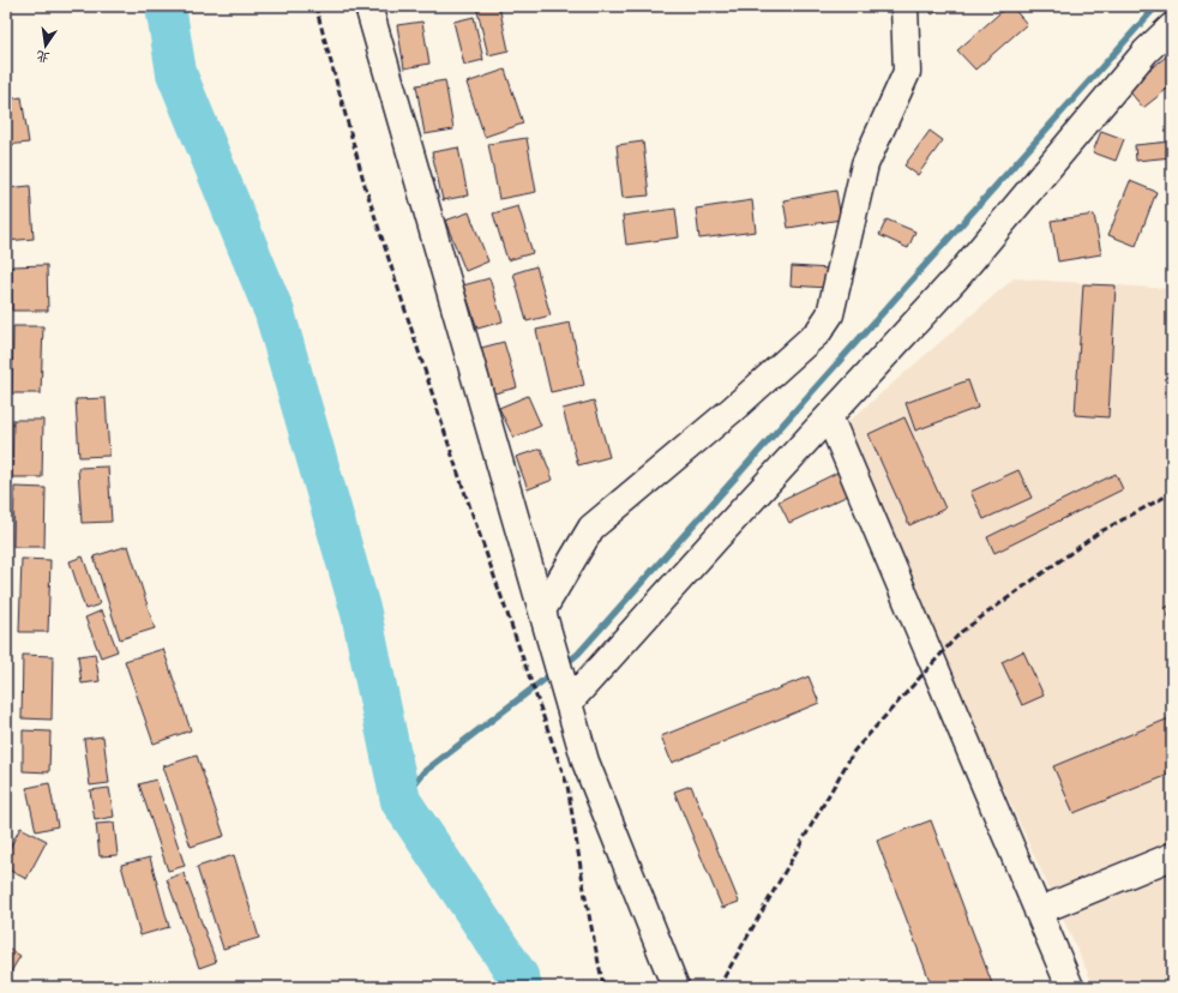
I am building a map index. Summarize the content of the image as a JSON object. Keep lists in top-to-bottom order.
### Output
{
  "north": "bottom"
}
